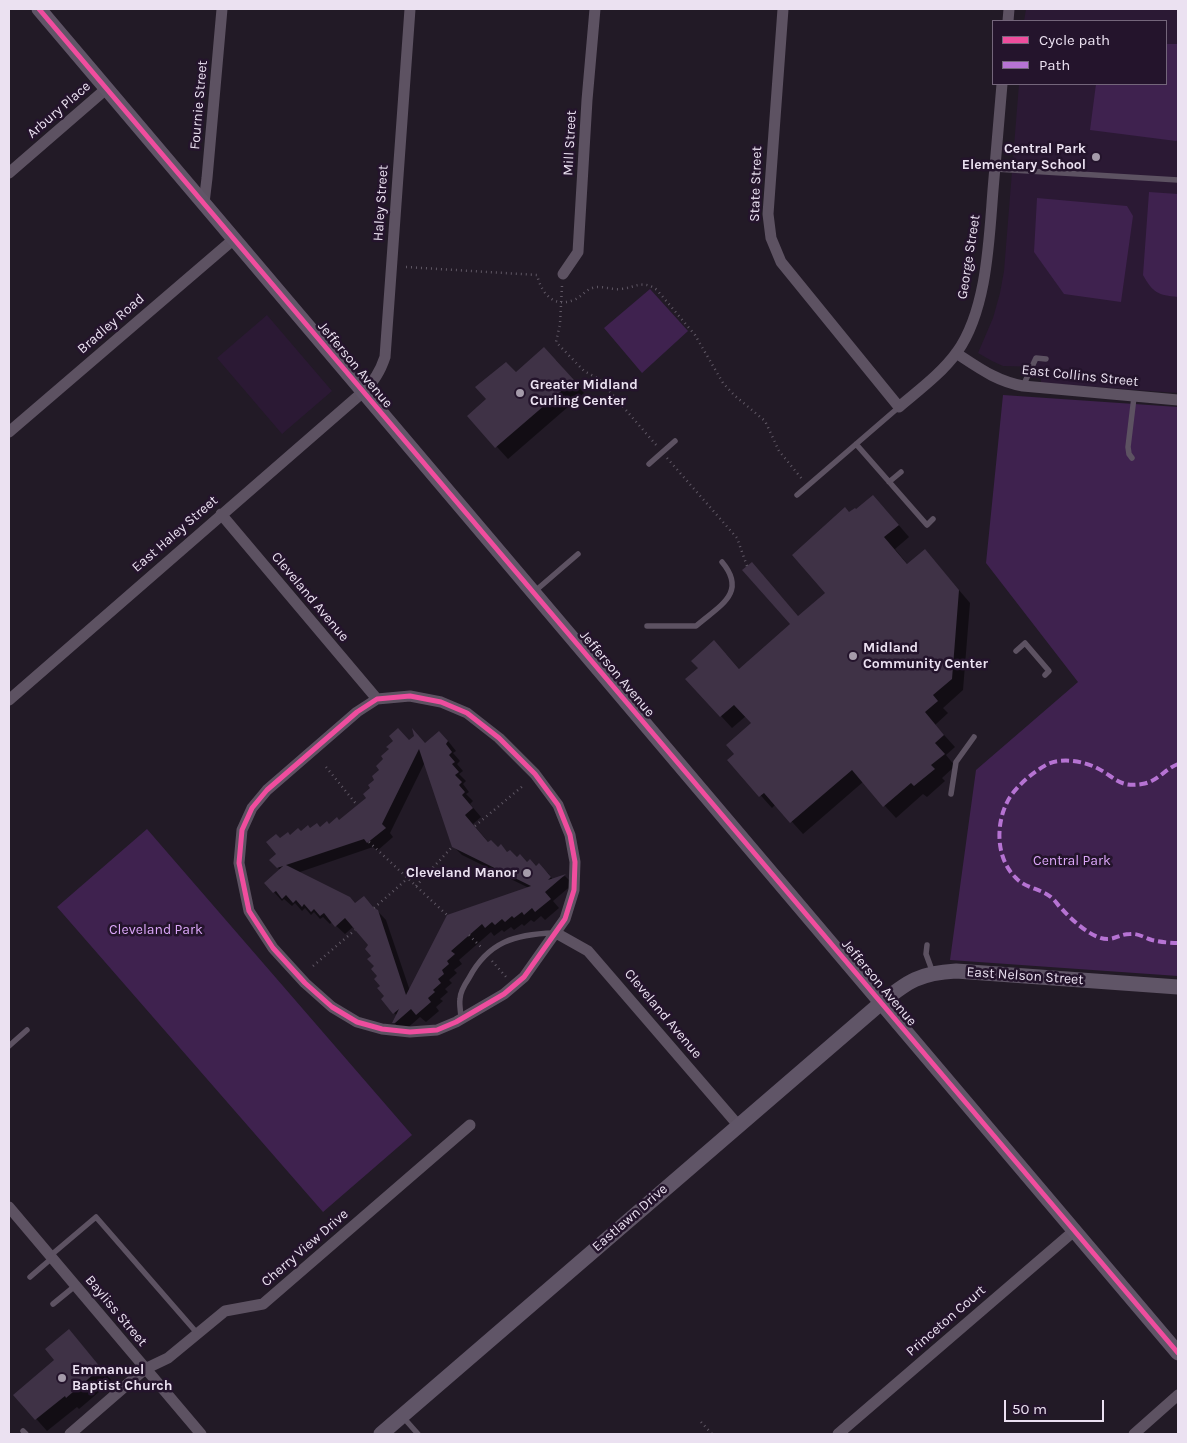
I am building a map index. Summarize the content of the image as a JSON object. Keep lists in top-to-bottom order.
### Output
{
  "streets": {
    "street": [
      "Fournie Street",
      "Arbury Place",
      "Mill Street",
      "State Street",
      "Haley Street",
      "George Street",
      "Bradley Road",
      "Jefferson Avenue",
      "East Collins Street",
      "East Haley Street",
      "Cleveland Avenue",
      "East Nelson Street",
      "Eastlawn Drive",
      "Cherry View Drive",
      "Bayliss Street",
      "Princeton Court"
    ]
  },
  "crossings": [
    ["Fournie Street", "Jefferson Avenue"],
    ["Arbury Place", "Jefferson Avenue"],
    ["State Street", "George Street"],
    ["Haley Street", "Jefferson Avenue"],
    ["Haley Street", "East Haley Street"],
    ["George Street", "East Collins Street"],
    ["Bradley Road", "Jefferson Avenue"],
    ["Jefferson Avenue", "East Haley Street"],
    ["Jefferson Avenue", "East Nelson Street"],
    ["Jefferson Avenue", "Eastlawn Drive"],
    ["Jefferson Avenue", "Princeton Court"],
    ["East Haley Street", "Cleveland Avenue"],
    ["Cleveland Avenue", "Eastlawn Drive"],
    ["East Nelson Street", "Eastlawn Drive"],
    ["Cherry View Drive", "Bayliss Street"]
  ],
  "parks": ["Central Park", "Cleveland Park"],
  "places": [
    "Central Park Elementary School",
    "Greater Midland Curling Center",
    "Midland Community Center",
    "Cleveland Manor",
    "Emmanuel Baptist Church"
  ],
  "legend": ["Cycle path", "Path"],
  "scale_bar": "50 m"
}
